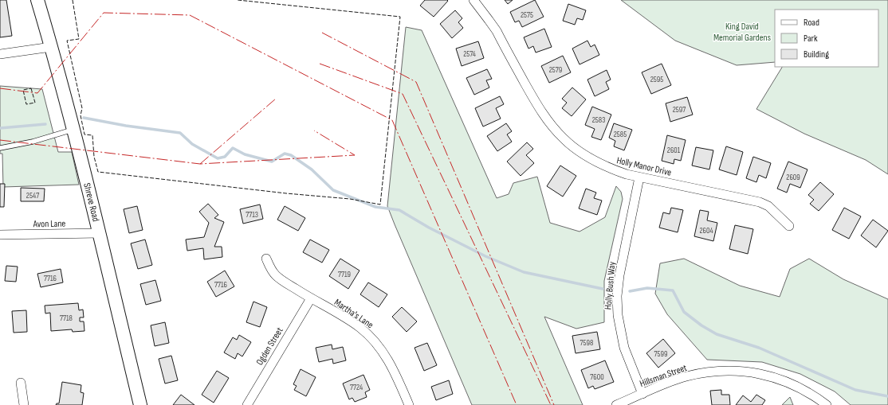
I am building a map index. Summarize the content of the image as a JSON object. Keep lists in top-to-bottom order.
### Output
{
  "streets": {
    "main road": ["Shreve Road"],
    "street": [
      "Holly Manor Drive",
      "Avon Lane",
      "Holly Bush Way",
      "Martha's Lane",
      "Ogden Street",
      "Hillsman Street"
    ]
  },
  "crossings": [
    ["Holly Manor Drive", "Holly Bush Way"],
    ["Shreve Road", "Avon Lane"],
    ["Holly Bush Way", "Hillsman Street"],
    ["Martha's Lane", "Ogden Street"]
  ],
  "parks": ["King David Memorial Gardens"],
  "house_numbers": [
    "2575",
    "2574",
    "2579",
    "2595",
    "2597",
    "2583",
    "2585",
    "2601",
    "2609",
    "2547",
    "7713",
    "2604",
    "7719",
    "7716",
    "7716",
    "7718",
    "7598",
    "7599",
    "7600",
    "7724"
  ],
  "legend": ["Road", "Park", "Building"]
}
